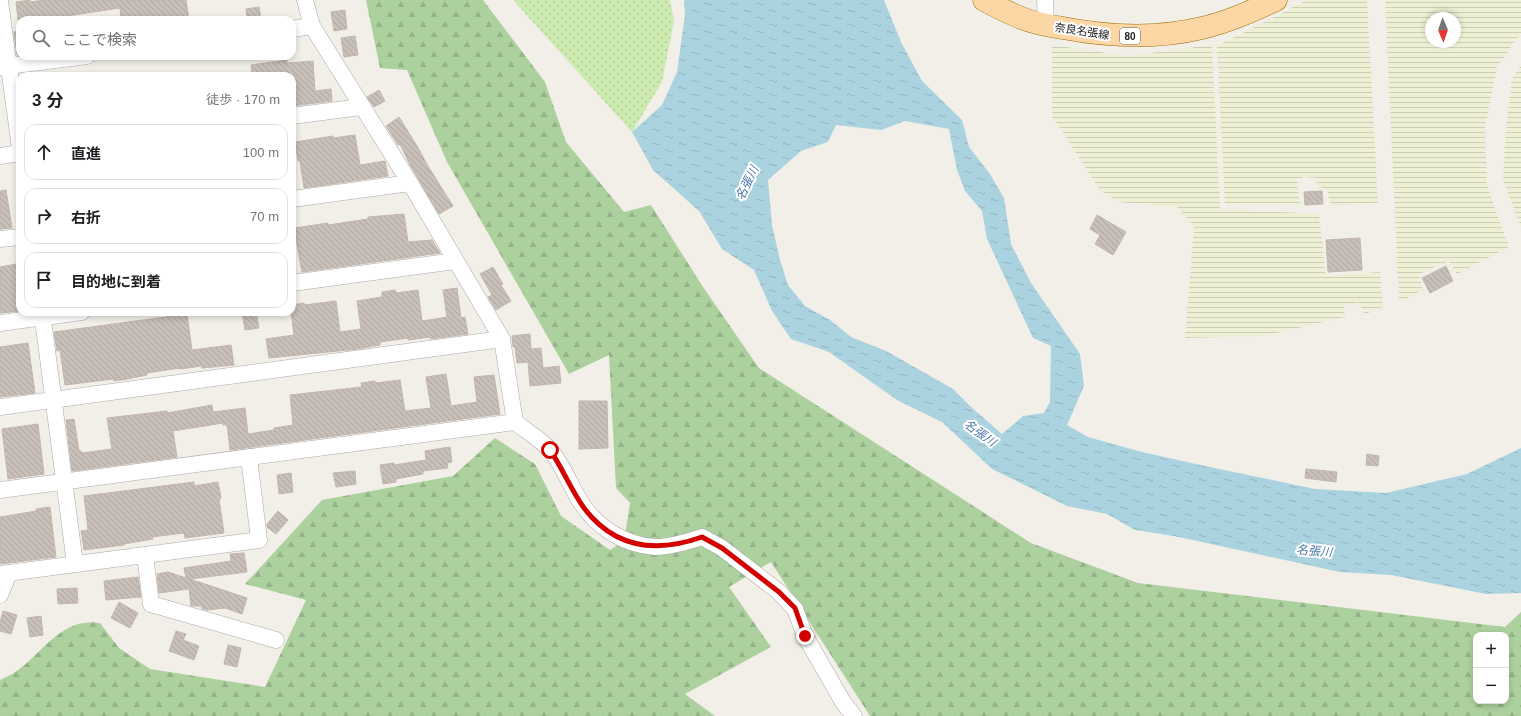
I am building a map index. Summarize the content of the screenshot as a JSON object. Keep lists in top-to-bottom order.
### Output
{
  "streets": {
    "main road": ["奈良名張線", "80"]
  },
  "water": ["名張川"],
  "north": "bottom",
  "page": {
    "search": "ここで検索",
    "heading": ["3 分", "徒歩 · 170 m"],
    "list": [
      ["直進", "100 m"],
      ["右折", "70 m"],
      "目的地に到着"
    ],
    "map_buttons": ["+", "−"]
  }
}
